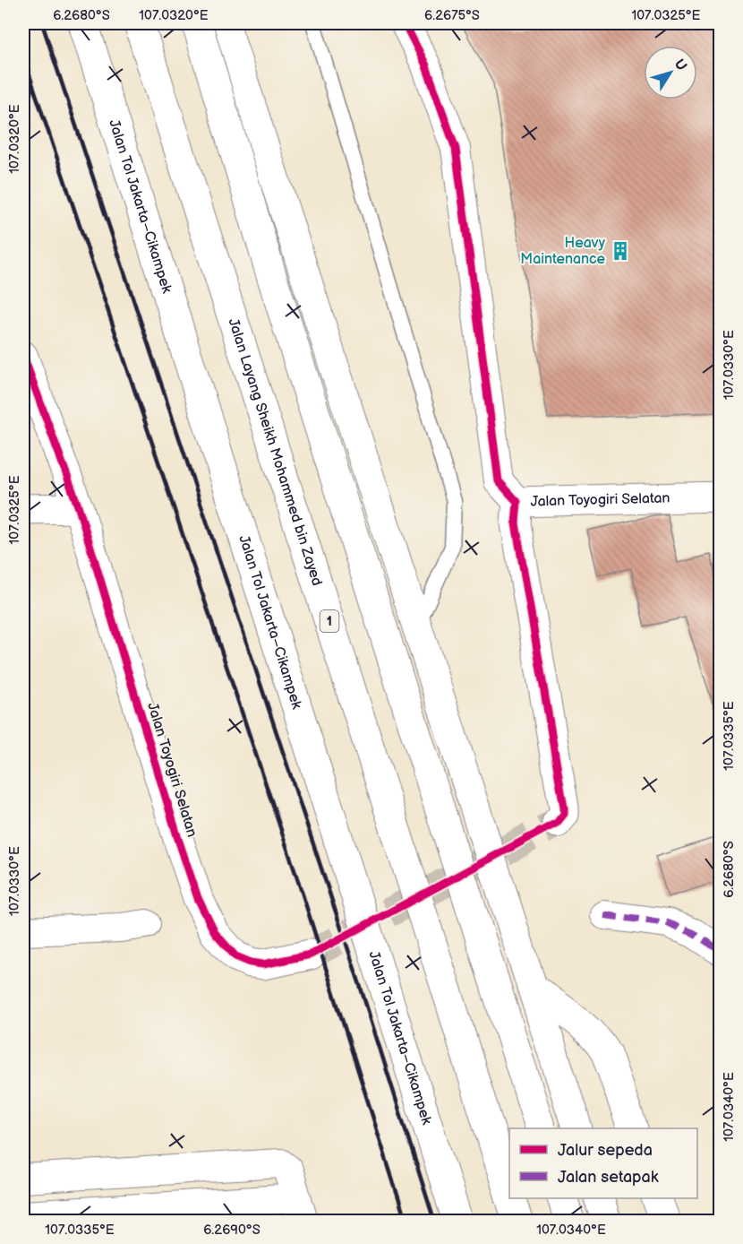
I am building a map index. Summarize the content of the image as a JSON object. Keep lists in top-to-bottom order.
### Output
{
  "streets": {
    "main road": [
      "Jalan Tol Jakarta–Cikampek",
      "Jalan Layang Sheikh Mohammed bin Zayed",
      "Jalan Toyogiri Selatan",
      "1"
    ]
  },
  "places": {
    "building": ["Heavy Maintenance"]
  },
  "legend": ["Jalur sepeda", "Jalan setapak"],
  "north": "top right",
  "coordinates": [
    "6.2680°S",
    "107.0320°E",
    "6.2675°S",
    "107.0325°E",
    "107.0330°E",
    "107.0335°E",
    "107.0340°E",
    "6.2690°S"
  ]
}
